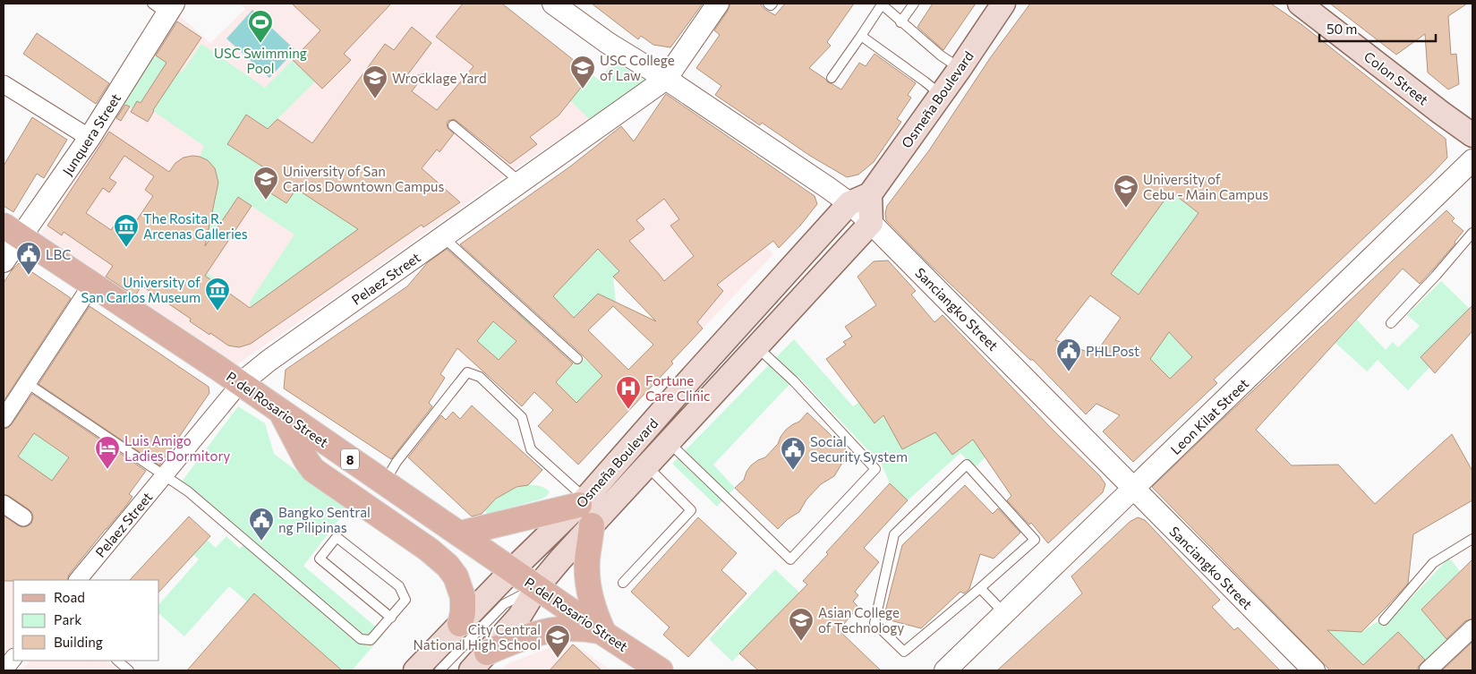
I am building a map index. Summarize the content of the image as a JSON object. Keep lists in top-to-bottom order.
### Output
{
  "streets": {
    "main road": [
      "Colon Street",
      "Osmeña Boulevard",
      "P. del Rosario Street",
      "8"
    ],
    "street": [
      "Junquera Street",
      "Pelaez Street",
      "Sanciangko Street",
      "Leon Kilat Street"
    ]
  },
  "crossings": [
    ["Osmeña Boulevard", "Sanciangko Street"],
    ["Osmeña Boulevard", "P. del Rosario Street"],
    ["Junquera Street", "P. del Rosario Street"],
    ["Pelaez Street", "P. del Rosario Street"],
    ["Sanciangko Street", "Leon Kilat Street"]
  ],
  "places": {
    "sports": ["USC Swimming Pool"],
    "school or university": [
      "USC College of Law",
      "Wrocklage Yard",
      "University of San Carlos Downtown Campus",
      "University of Cebu - Main Campus",
      "Asian College of Technology",
      "City Central National High School"
    ],
    "museum": ["The Rosita R. Arcenas Galleries", "University of San Carlos Museum"],
    "public building": [
      "LBC",
      "PHLPost",
      "Social Security System",
      "Bangko Sentral ng Pilipinas"
    ],
    "hospital": ["Fortune Care Clinic"],
    "hotel": ["Luis Amigo Ladies Dormitory"]
  },
  "legend": ["Road", "Park", "Building"],
  "scale_bar": "50 m"
}
